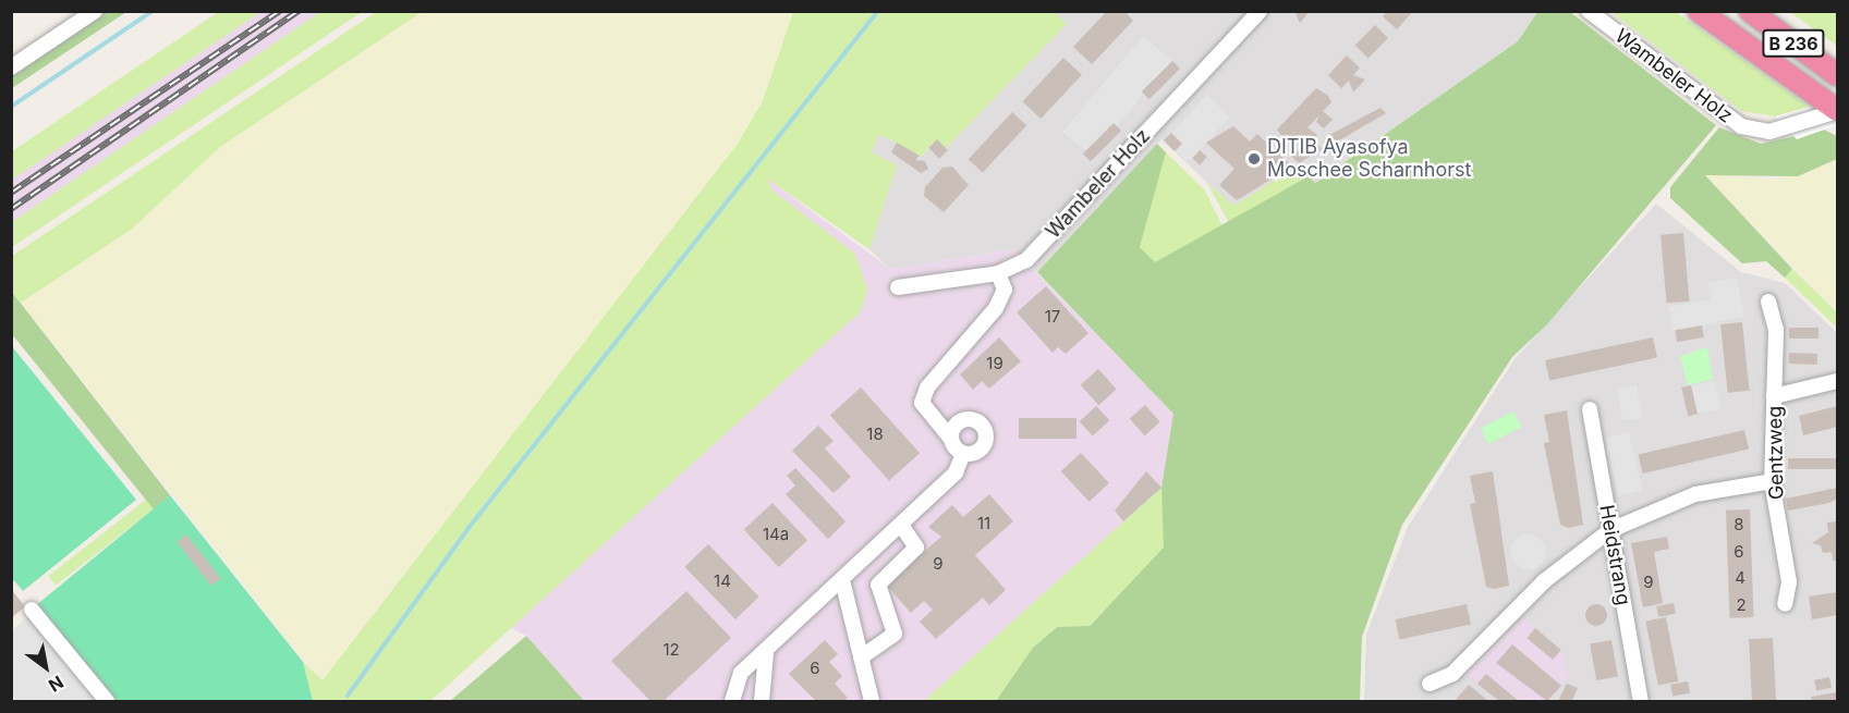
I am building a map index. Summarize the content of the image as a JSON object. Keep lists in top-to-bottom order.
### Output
{
  "streets": {
    "highway": ["B 236"],
    "street": ["Wambeler Holz", "Gentzweg", "Heidstrang"]
  },
  "crossings": [
    ["B 236", "Wambeler Holz"]
  ],
  "places": ["DITIB Ayasofya Moschee Scharnhorst"],
  "house_numbers": [
    "17",
    "19",
    "18",
    "11",
    "8",
    "14a",
    "6",
    "9",
    "4",
    "14",
    "9",
    "2",
    "12",
    "6"
  ],
  "north": "bottom right"
}
